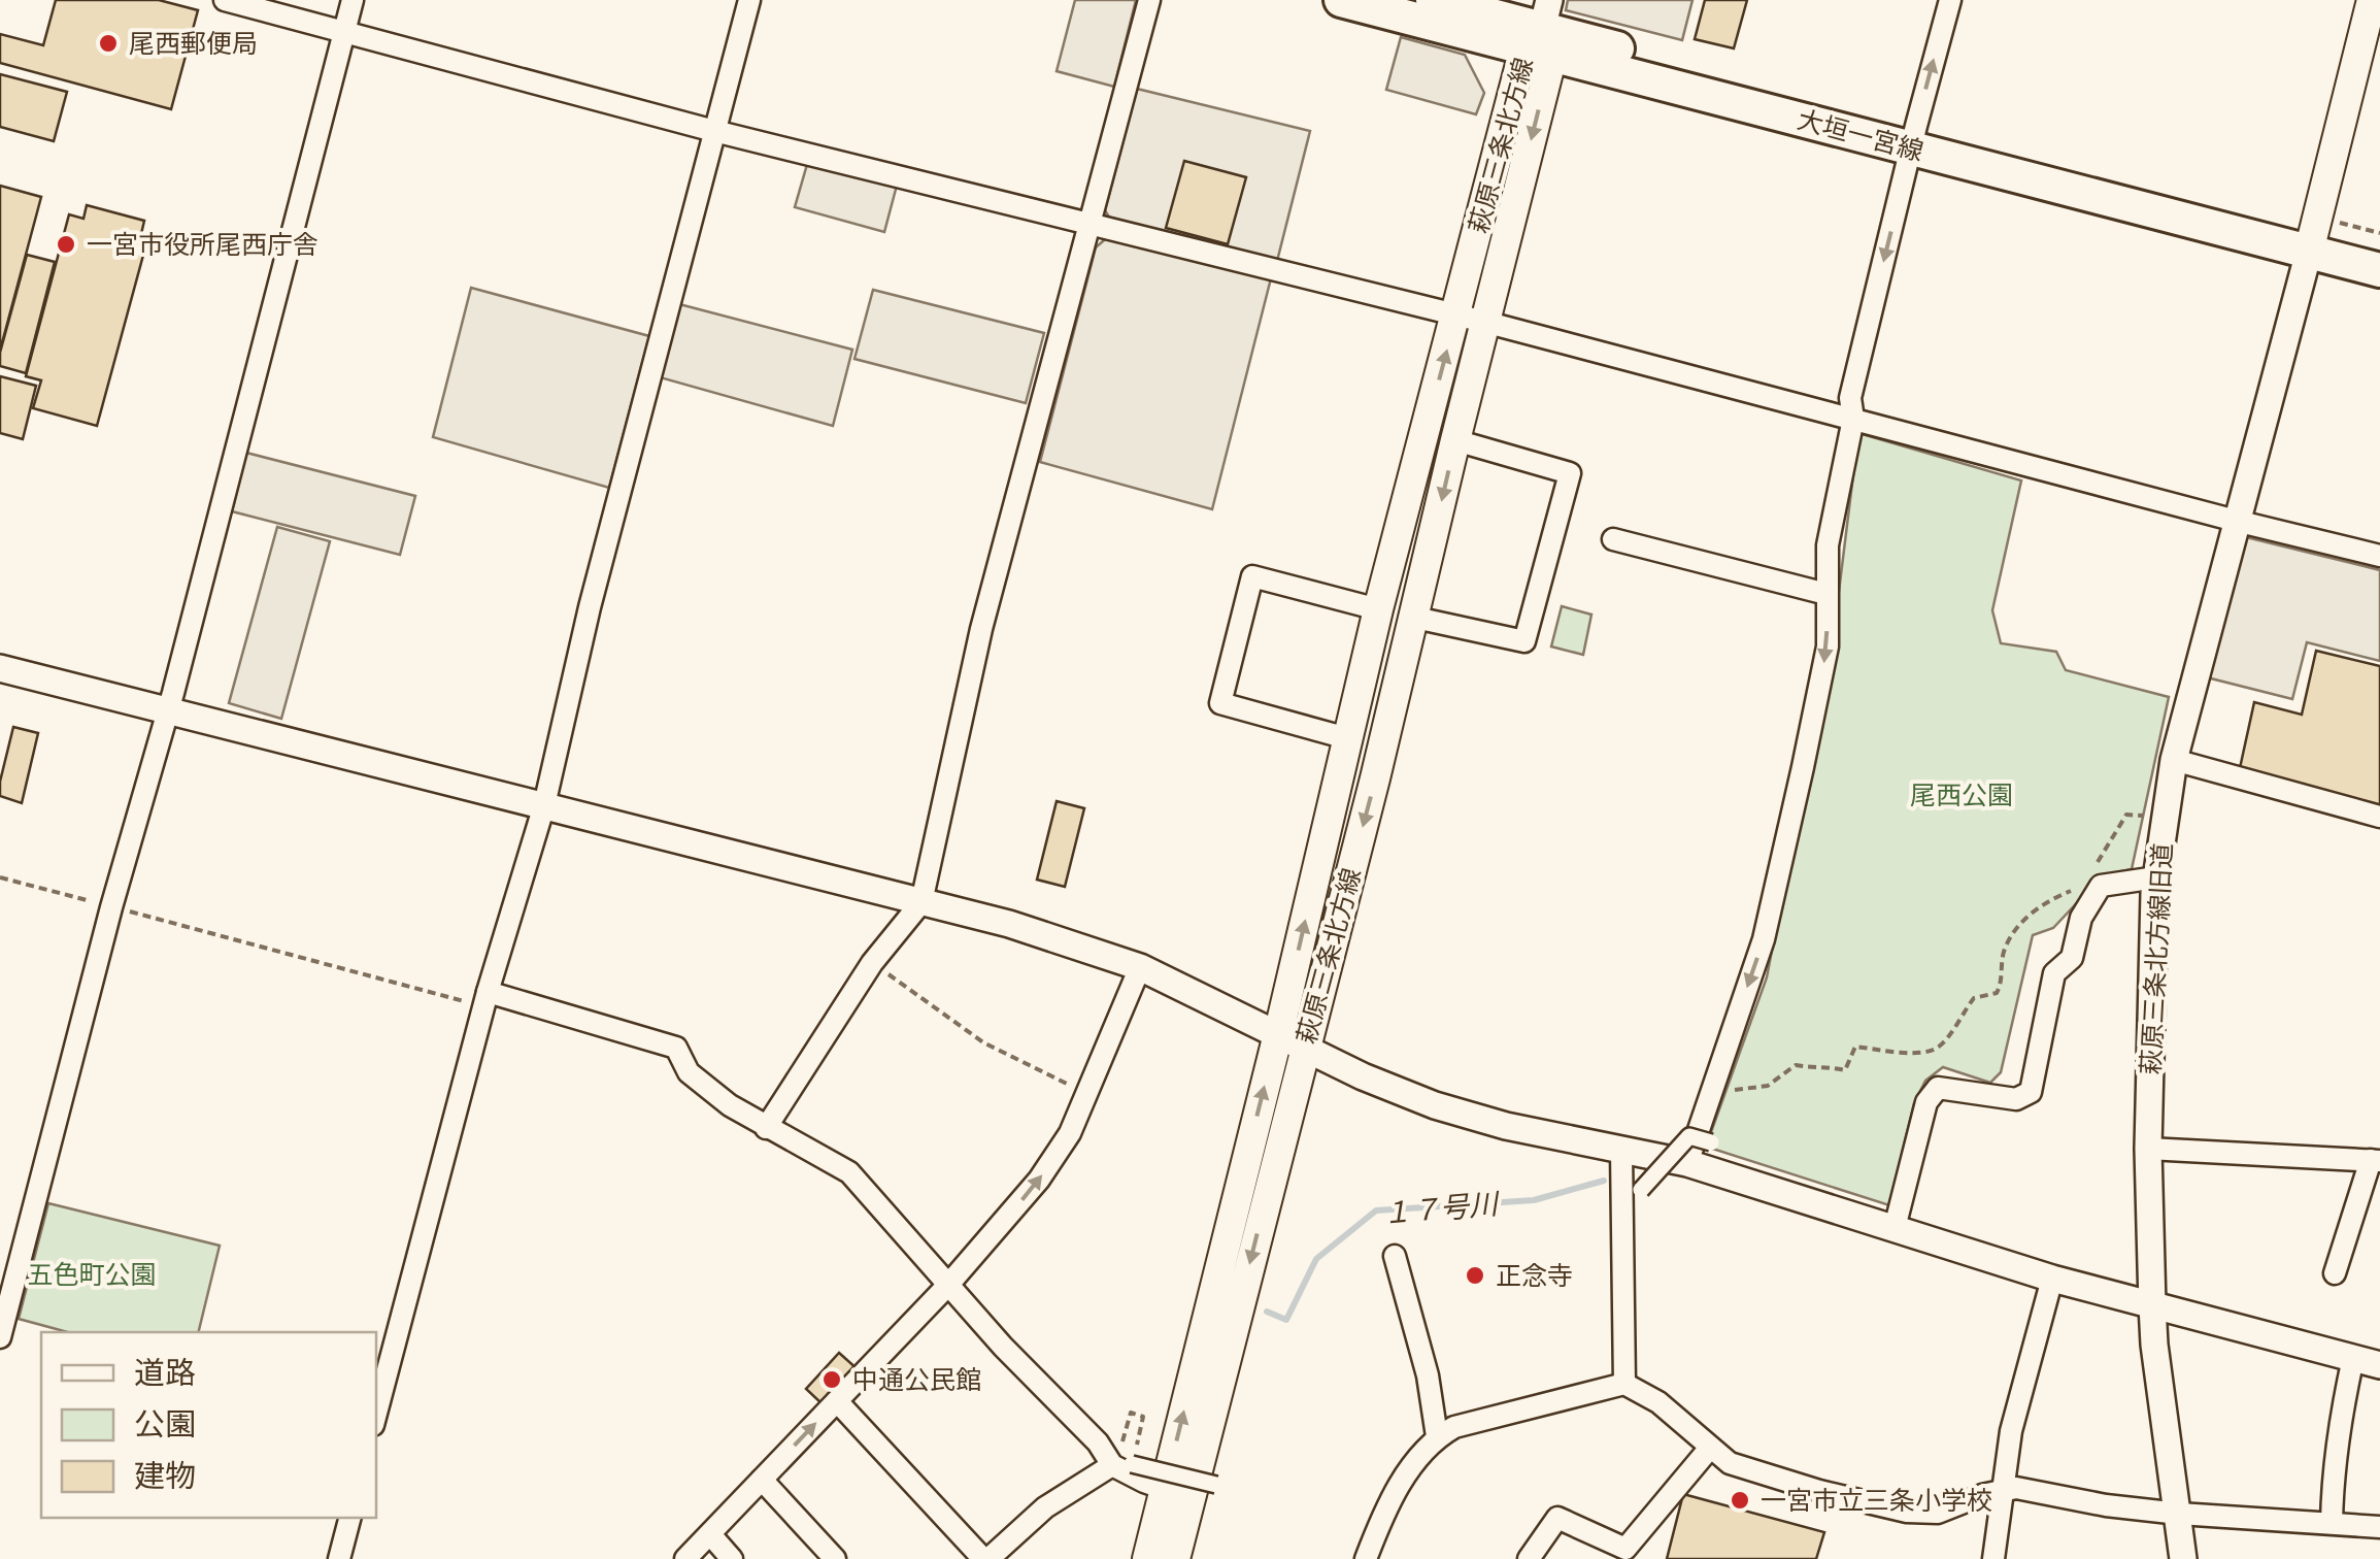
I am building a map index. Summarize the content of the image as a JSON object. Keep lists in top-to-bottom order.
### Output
{
  "streets": {
    "main road": ["大垣一宮線", "萩原三条北方線"],
    "street": ["萩原三条北方線旧道"]
  },
  "crossings": [
    ["大垣一宮線", "萩原三条北方線"],
    ["大垣一宮線", "萩原三条北方線旧道"]
  ],
  "water": ["１７号川"],
  "parks": ["尾西公園", "五色町公園"],
  "places": [
    "尾西郵便局",
    "一宮市役所尾西庁舎",
    "正念寺",
    "中通公民館",
    "一宮市立三条小学校"
  ],
  "legend": ["道路", "公園", "建物"]
}
